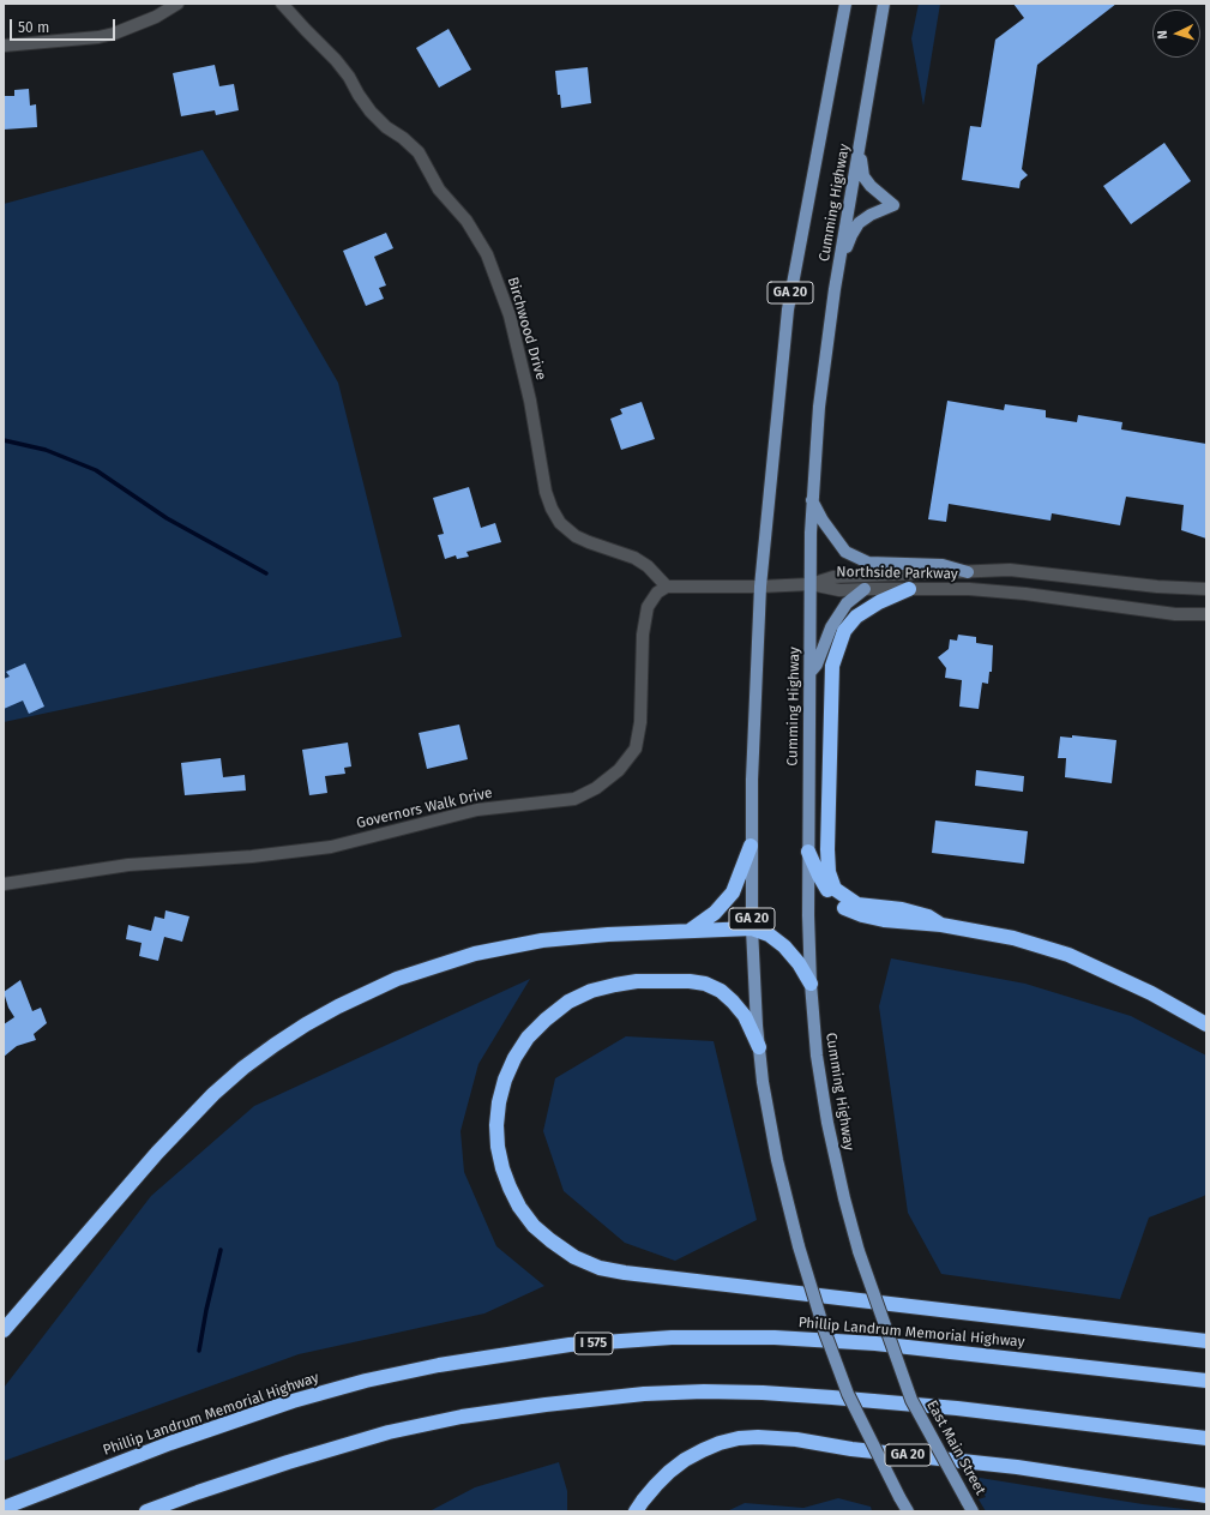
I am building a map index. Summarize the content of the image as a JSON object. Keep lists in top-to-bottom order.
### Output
{
  "streets": {
    "highway": ["GA 20", "Phillip Landrum Memorial Highway", "I 575"],
    "main road": ["Cumming Highway", "East Main Street"],
    "street": ["Birchwood Drive", "Northside Parkway", "Governors Walk Drive"]
  },
  "crossings": [
    ["Cumming Highway", "GA 20"],
    ["Cumming Highway", "Northside Parkway"],
    ["Cumming Highway", "East Main Street"],
    ["Birchwood Drive", "Governors Walk Drive"]
  ],
  "scale_bar": "50 m",
  "north": "left"
}
